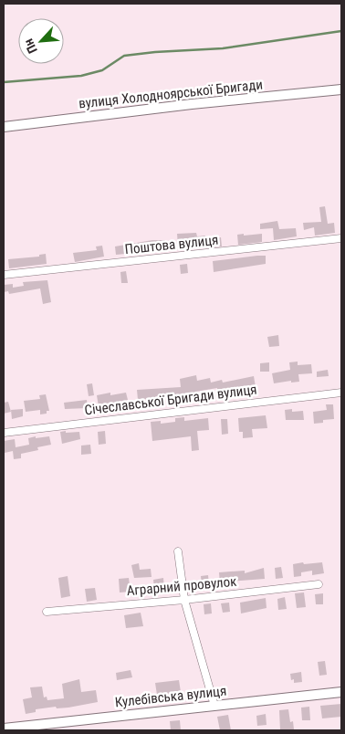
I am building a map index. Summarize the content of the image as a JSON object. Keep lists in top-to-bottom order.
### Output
{
  "streets": {
    "street": [
      "вулиця Холодноярської Бригади",
      "Поштова вулиця",
      "Січеславської Бригади вулиця",
      "Аграрний провулок",
      "Кулебівська вулиця"
    ]
  },
  "north": "bottom left"
}
